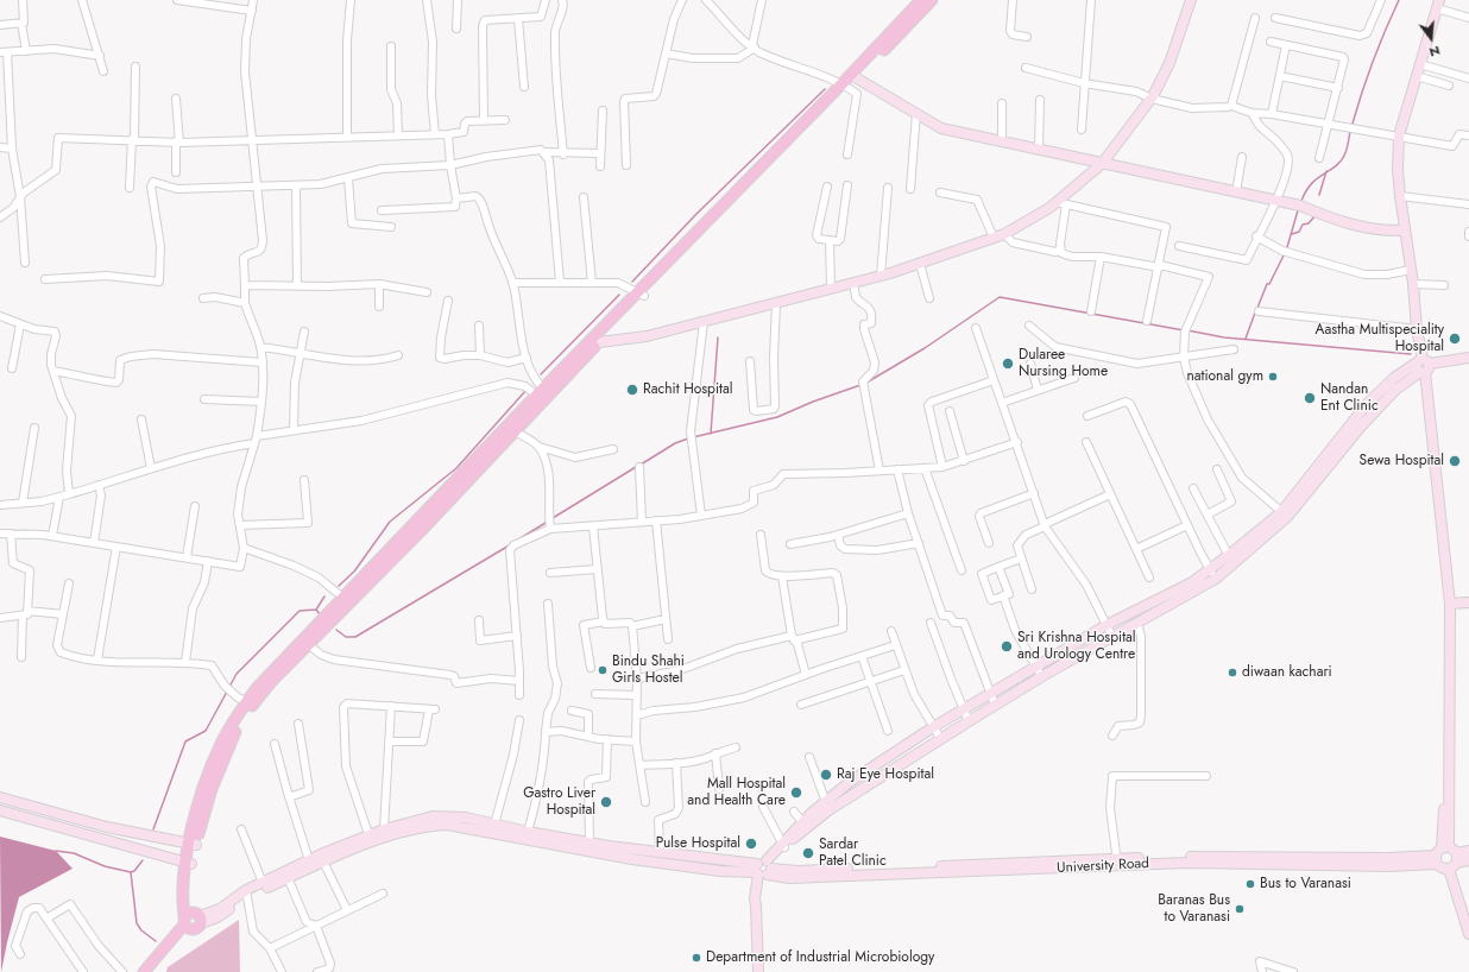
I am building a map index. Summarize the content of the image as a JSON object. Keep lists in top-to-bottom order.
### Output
{
  "streets": {
    "main road": ["University Road"]
  },
  "places": [
    "Aastha Multispeciality Hospital",
    "Dularee Nursing Home",
    "national gym",
    "Rachit Hospital",
    "Nandan Ent Clinic",
    "Sewa Hospital",
    "Sri Krishna Hospital and Urology Centre",
    "Bindu Shahi Girls Hostel",
    "diwaan kachari",
    "Raj Eye Hospital",
    "Mall Hospital and Health Care",
    "Gastro Liver Hospital",
    "Pulse Hospital",
    "Sardar Patel Clinic",
    "Bus to Varanasi",
    "Baranas Bus to Varanasi",
    "Department of Industrial Microbiology"
  ],
  "north": "bottom"
}
